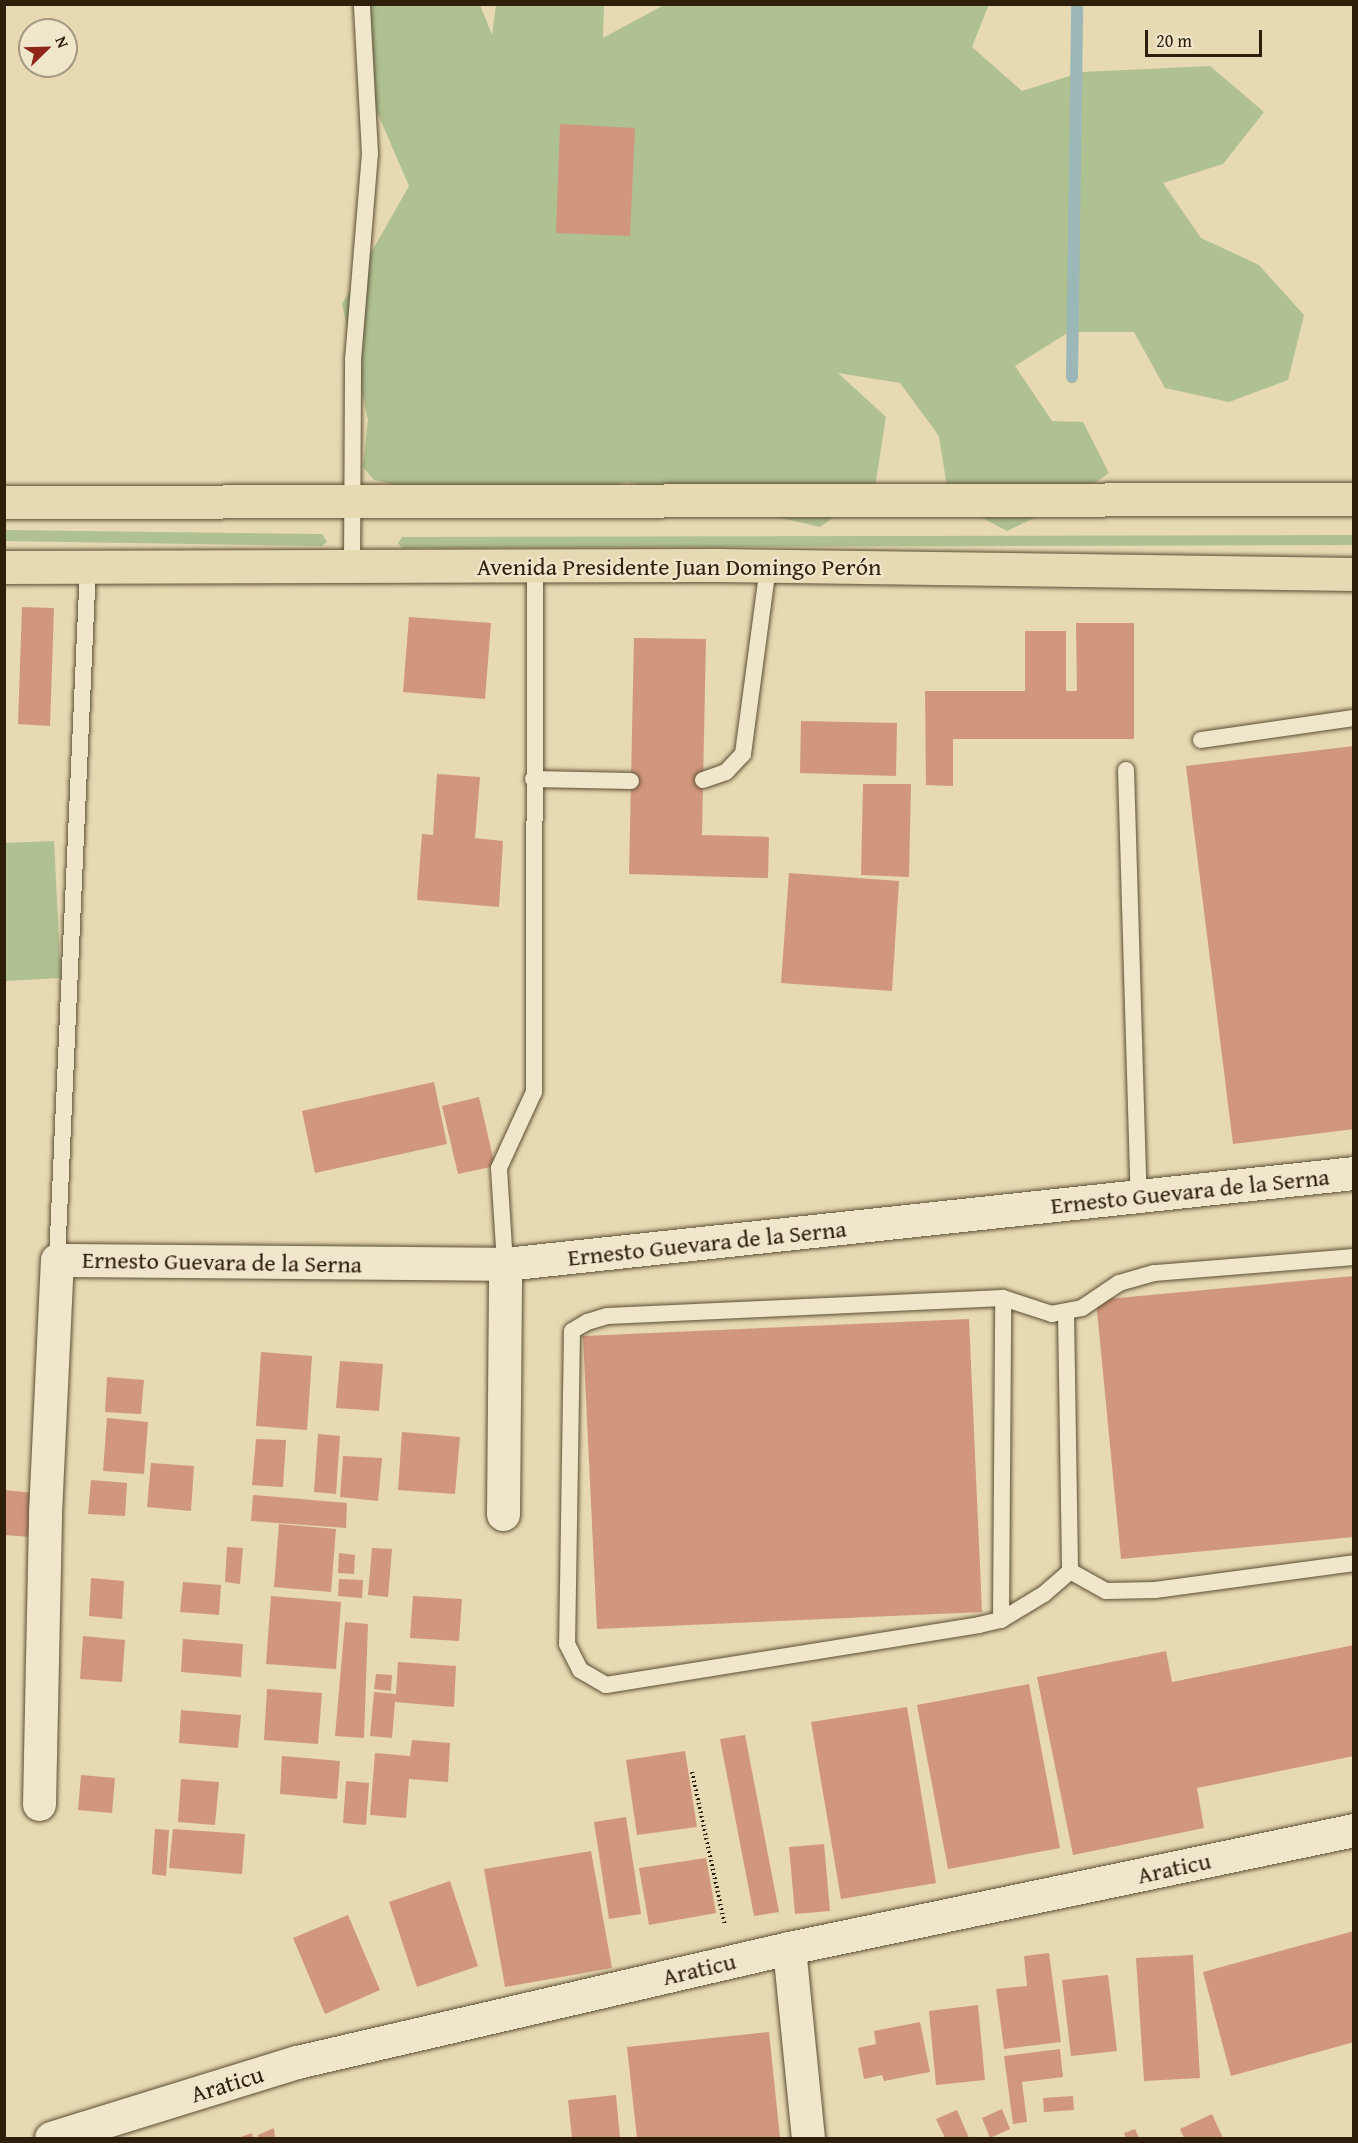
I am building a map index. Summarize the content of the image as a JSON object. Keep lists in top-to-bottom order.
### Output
{
  "streets": {
    "main road": ["Avenida Presidente Juan Domingo Perón"],
    "street": ["Ernesto Guevara de la Serna", "Araticu"]
  },
  "scale_bar": "20 m",
  "north": "top right"
}
